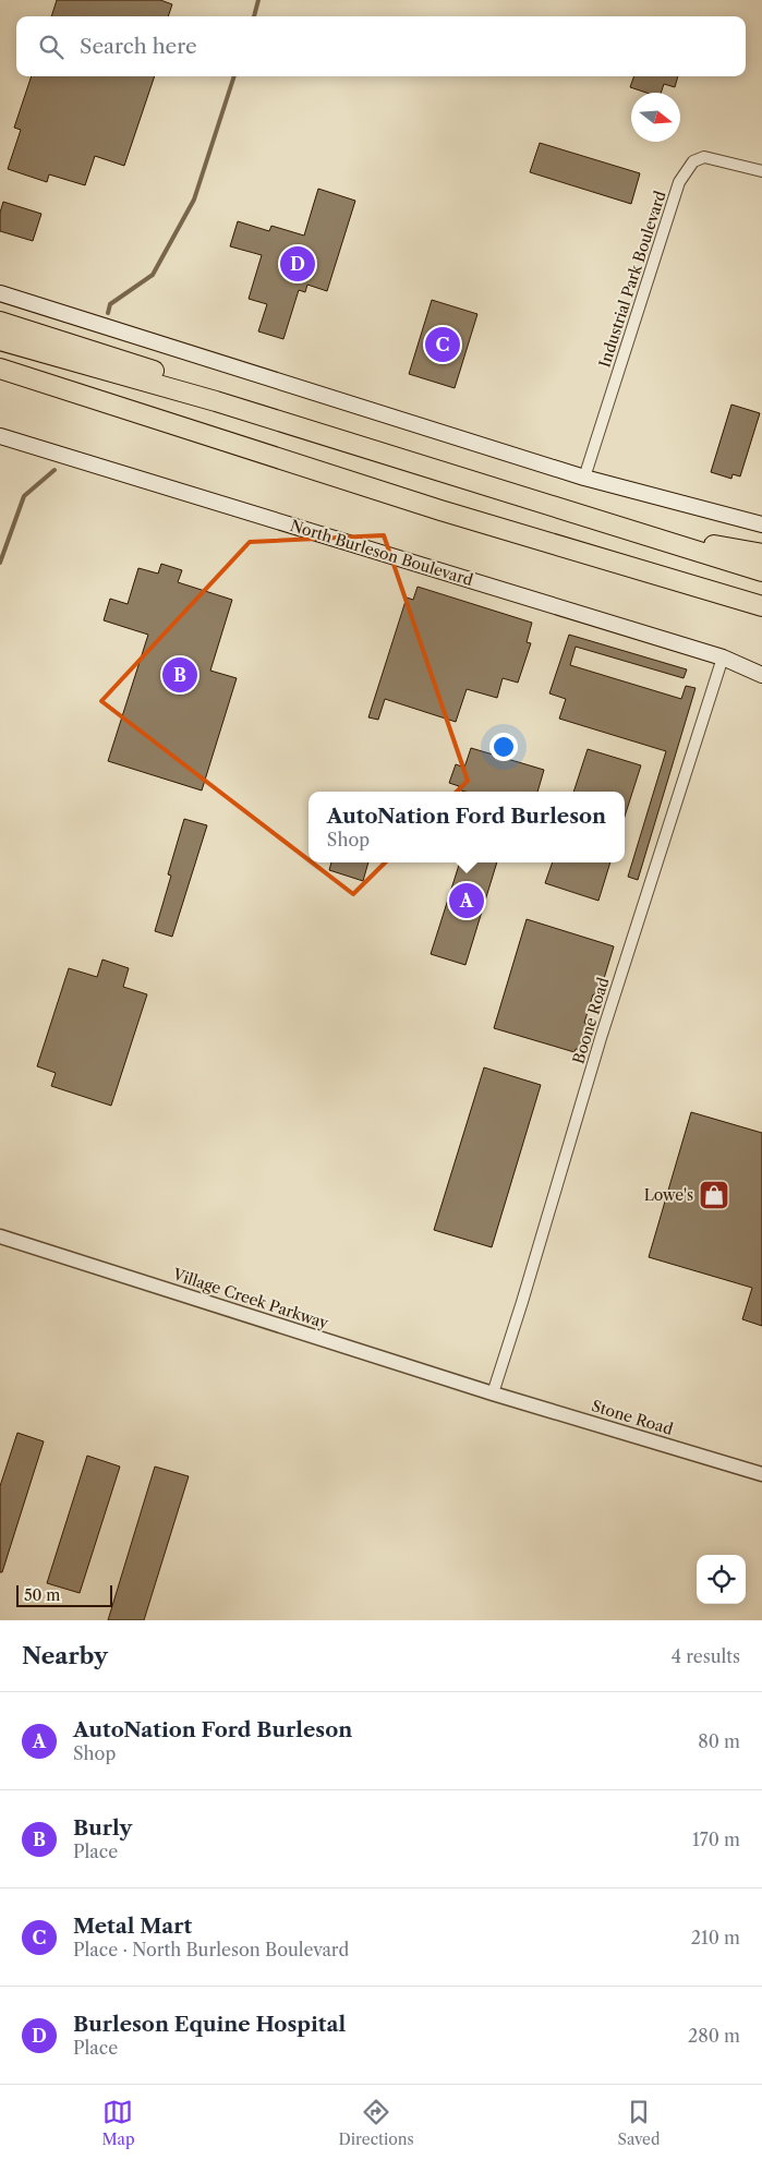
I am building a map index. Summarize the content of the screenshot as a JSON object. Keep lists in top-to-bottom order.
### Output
{
  "streets": {
    "main road": ["North Burleson Boulevard"],
    "street": [
      "Industrial Park Boulevard",
      "Boone Road",
      "Village Creek Parkway",
      "Stone Road"
    ]
  },
  "crossings": [
    ["North Burleson Boulevard", "Boone Road"],
    ["Boone Road", "Village Creek Parkway"],
    ["Boone Road", "Stone Road"],
    ["Village Creek Parkway", "Stone Road"]
  ],
  "places": {
    "shop": ["Lowe's"]
  },
  "scale_bar": "50 m",
  "north": "right",
  "page": {
    "search": "Search here",
    "pins": [
      "D",
      "C",
      "B",
      "A"
    ],
    "popup": ["AutoNation Ford Burleson", "Shop"],
    "scale": "50 m",
    "heading": ["Nearby", "4 results"],
    "list": [
      {
        "mark": "A",
        "name": "AutoNation Ford Burleson",
        "note": "Shop",
        "value": "80 m"
      },
      {
        "mark": "B",
        "name": "Burly",
        "note": "Place",
        "value": "170 m"
      },
      {
        "mark": "C",
        "name": "Metal Mart",
        "note": "Place · North Burleson Boulevard",
        "value": "210 m"
      },
      {
        "mark": "D",
        "name": "Burleson Equine Hospital",
        "note": "Place",
        "value": "280 m"
      }
    ],
    "nav": ["Map", "Directions", "Saved"]
  }
}
